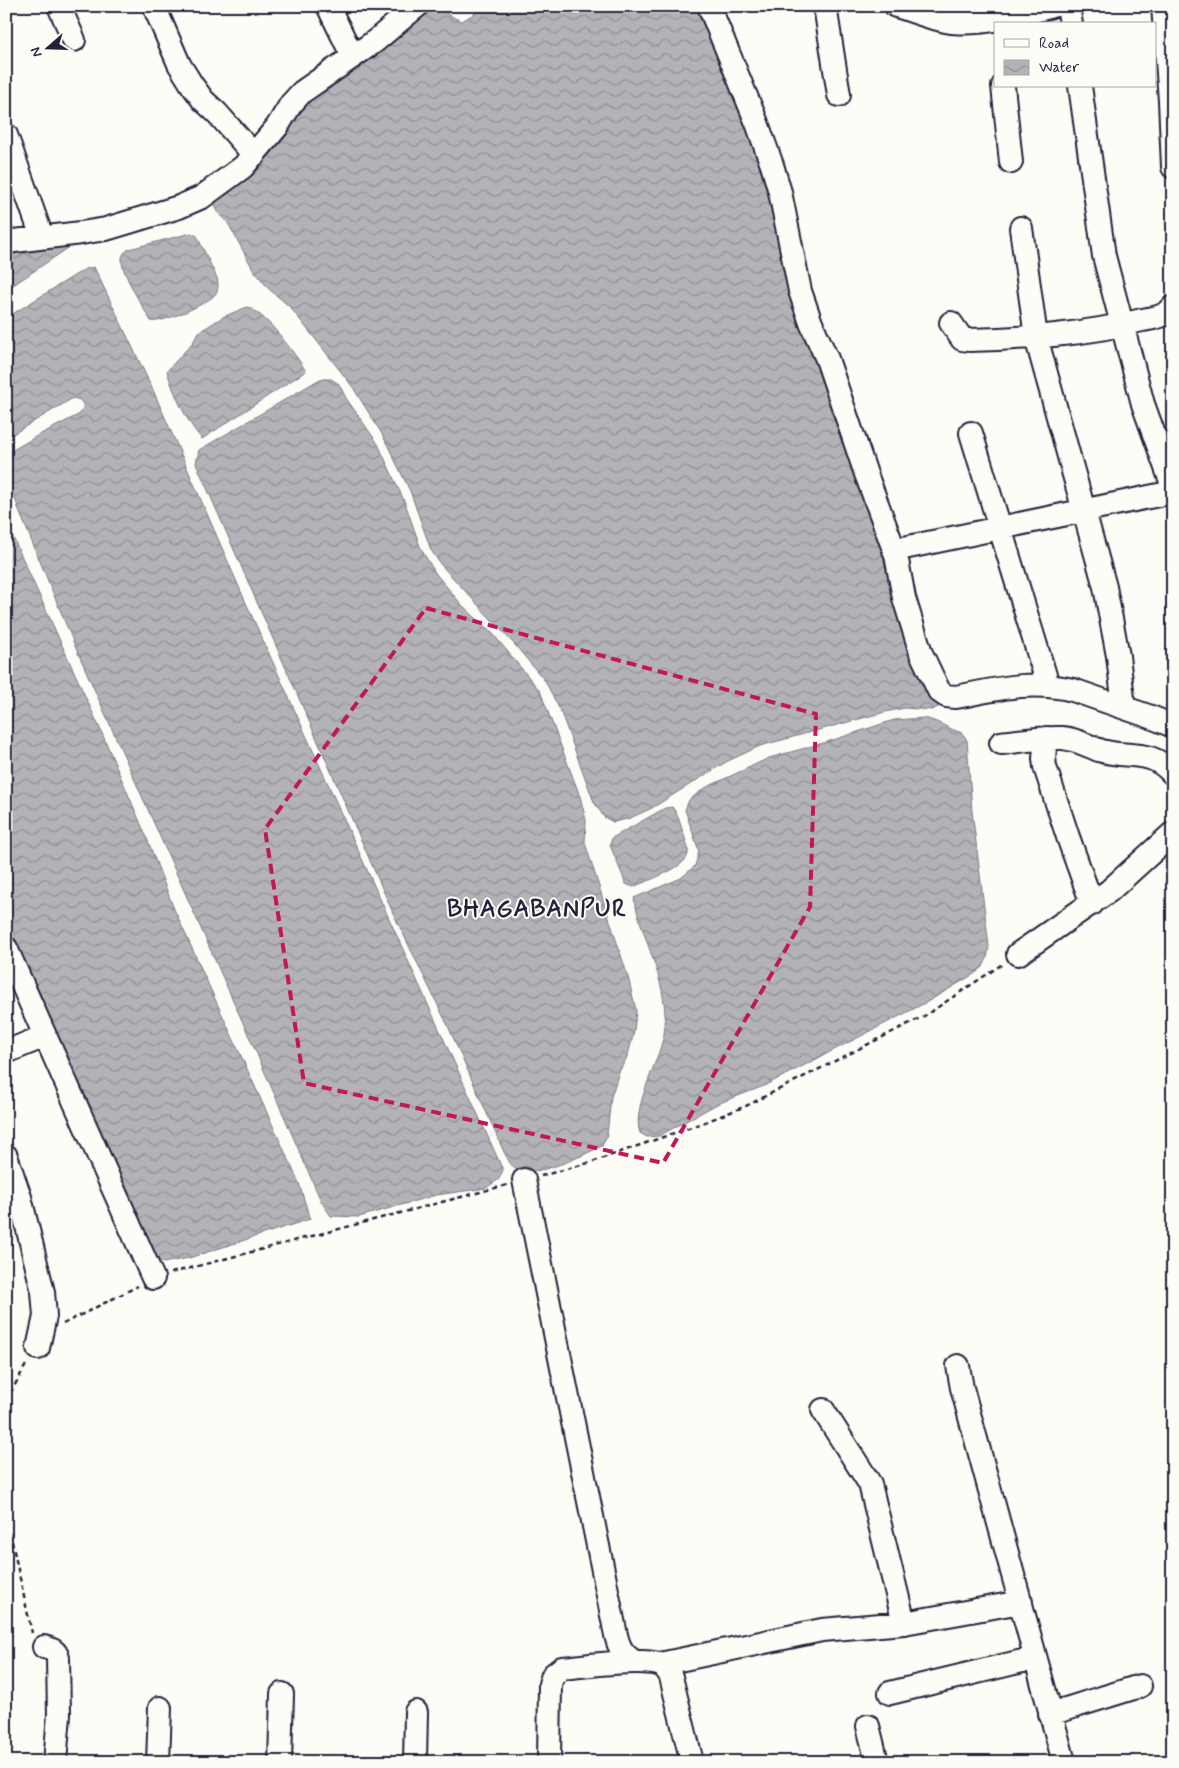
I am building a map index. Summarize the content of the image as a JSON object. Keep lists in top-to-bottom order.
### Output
{
  "districts": ["BHAGABANPUR"],
  "legend": ["Road", "Water"],
  "north": "left"
}
